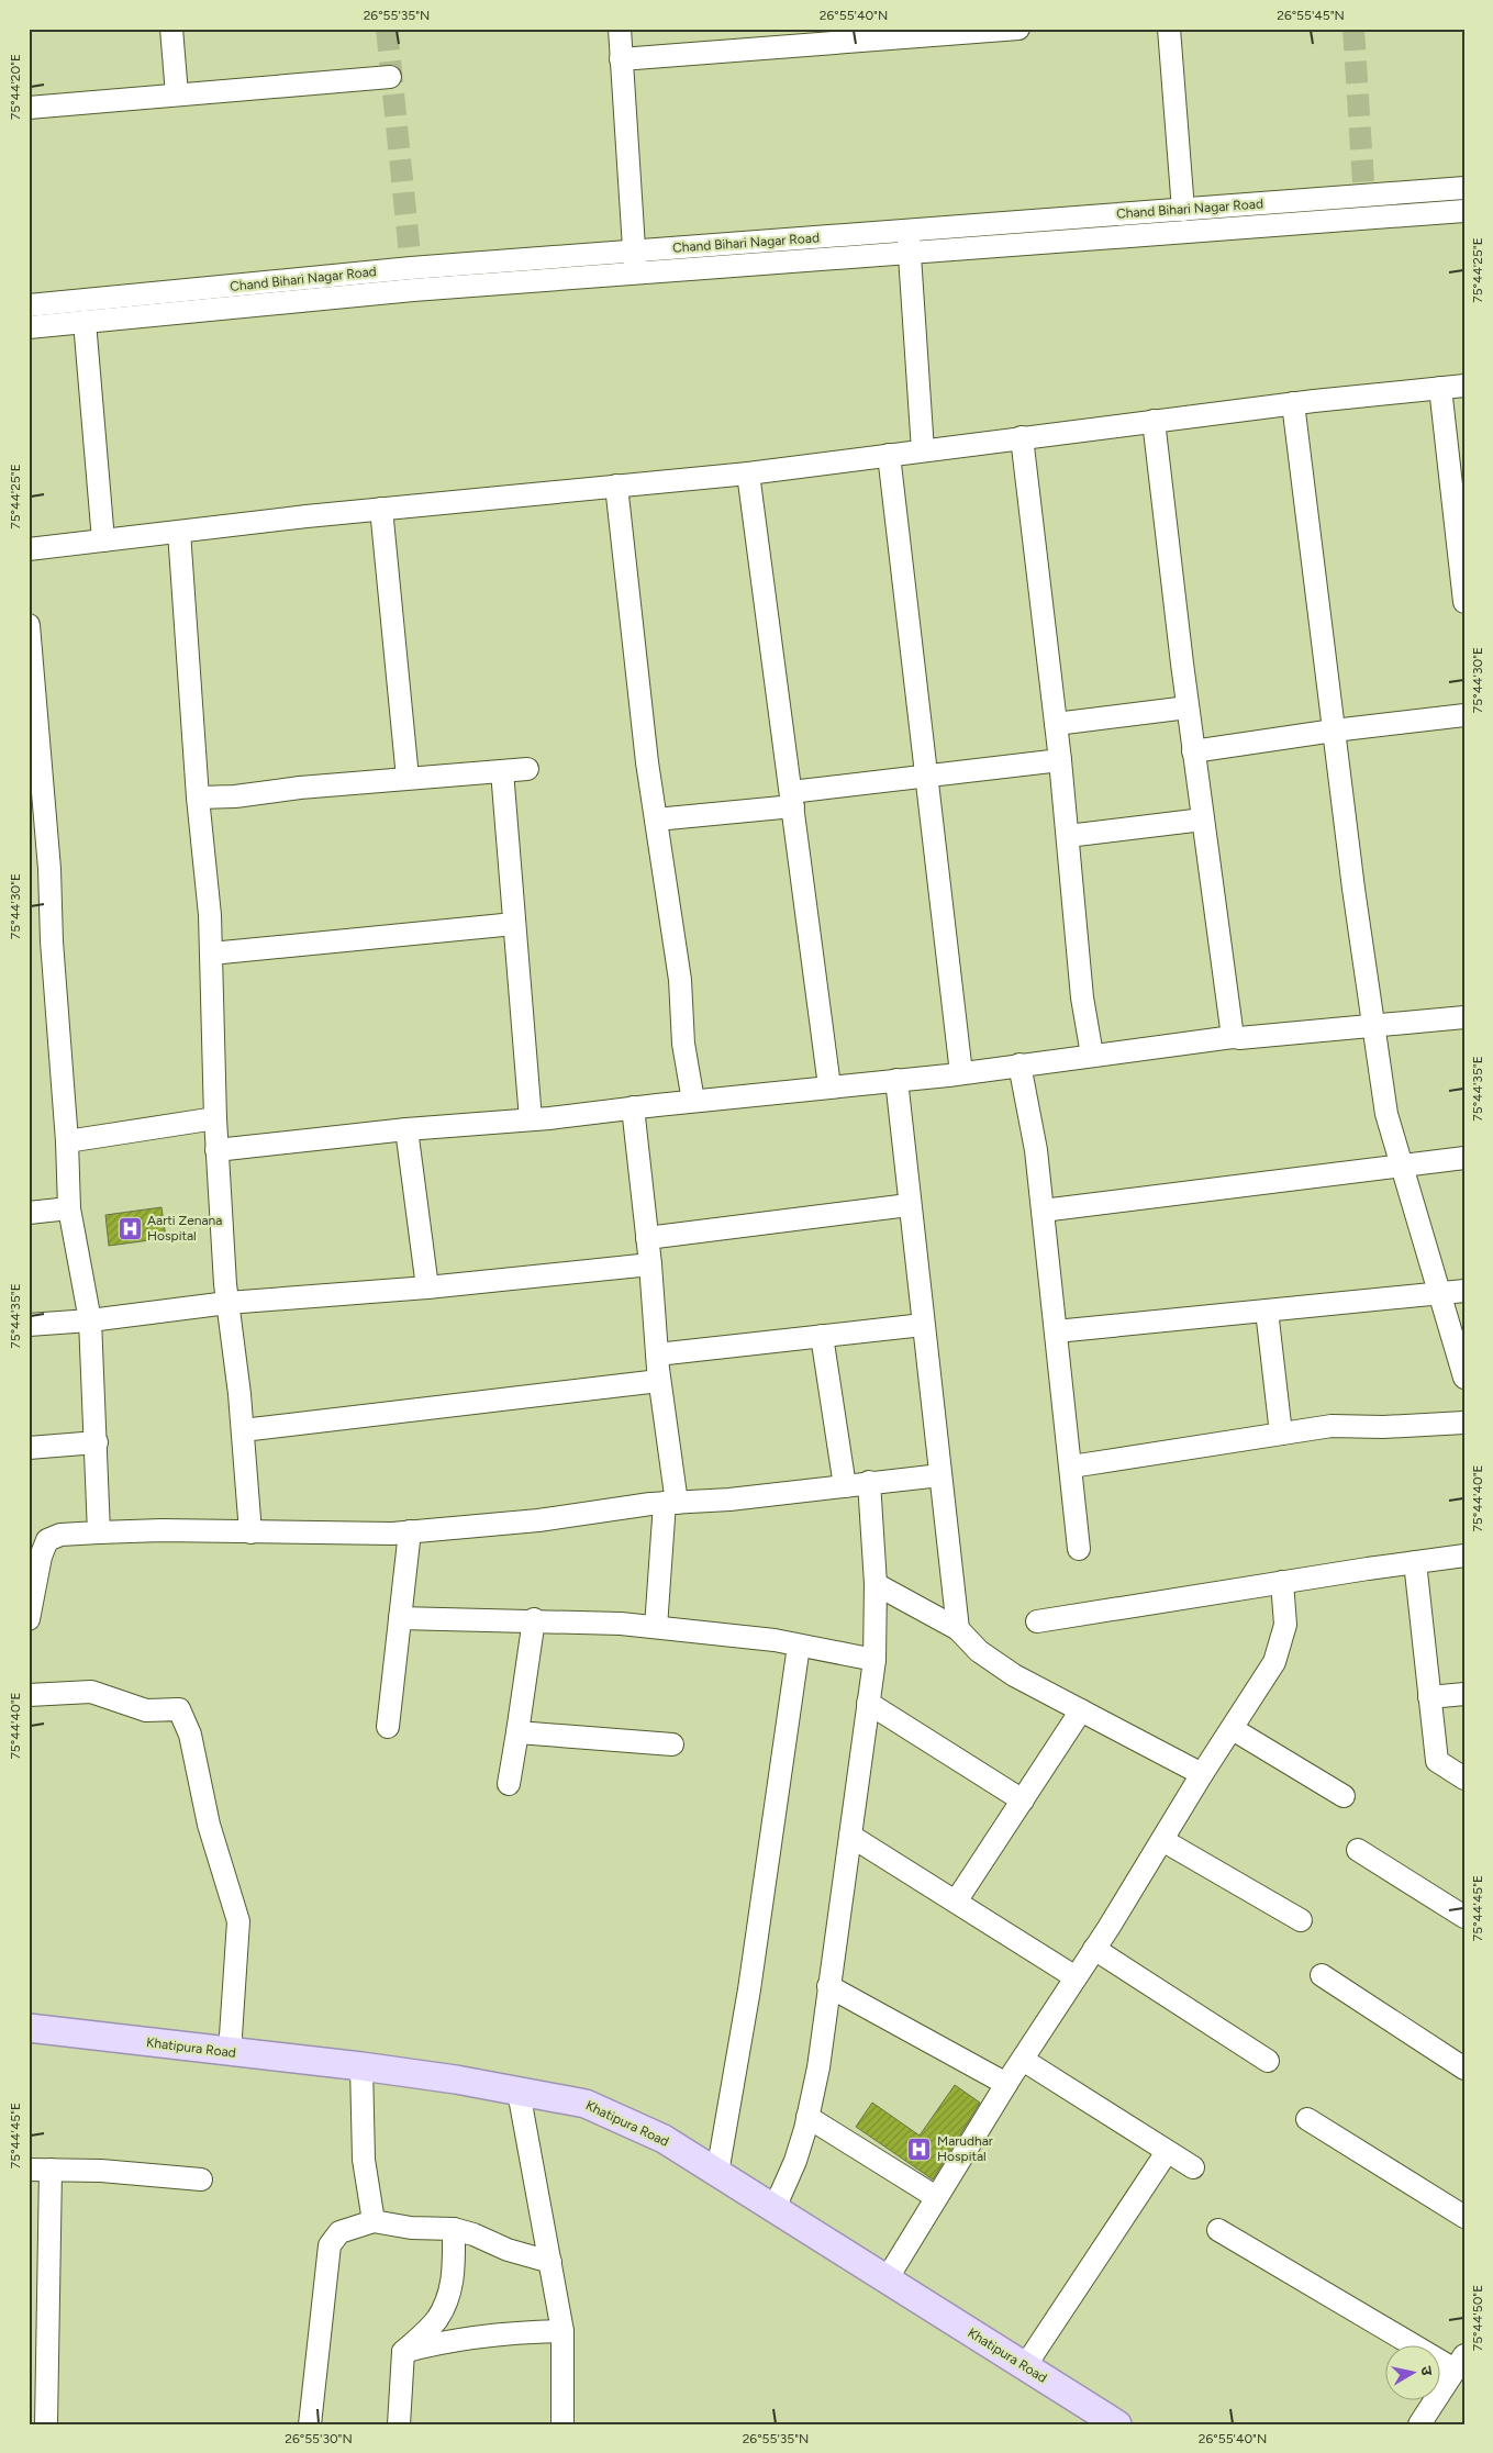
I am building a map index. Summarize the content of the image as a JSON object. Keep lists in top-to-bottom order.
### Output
{
  "streets": {
    "main road": ["Khatipura Road"],
    "street": ["Chand Bihari Nagar Road"]
  },
  "places": {
    "hospital": ["Aarti Zenana Hospital", "Marudhar Hospital"]
  },
  "north": "right",
  "coordinates": [
    "26°55'35\"N",
    "26°55'40\"N",
    "26°55'45\"N",
    "75°44'20\"E",
    "75°44'25\"E",
    "75°44'30\"E",
    "75°44'35\"E",
    "75°44'40\"E",
    "75°44'45\"E",
    "75°44'50\"E",
    "26°55'30\"N"
  ]
}
